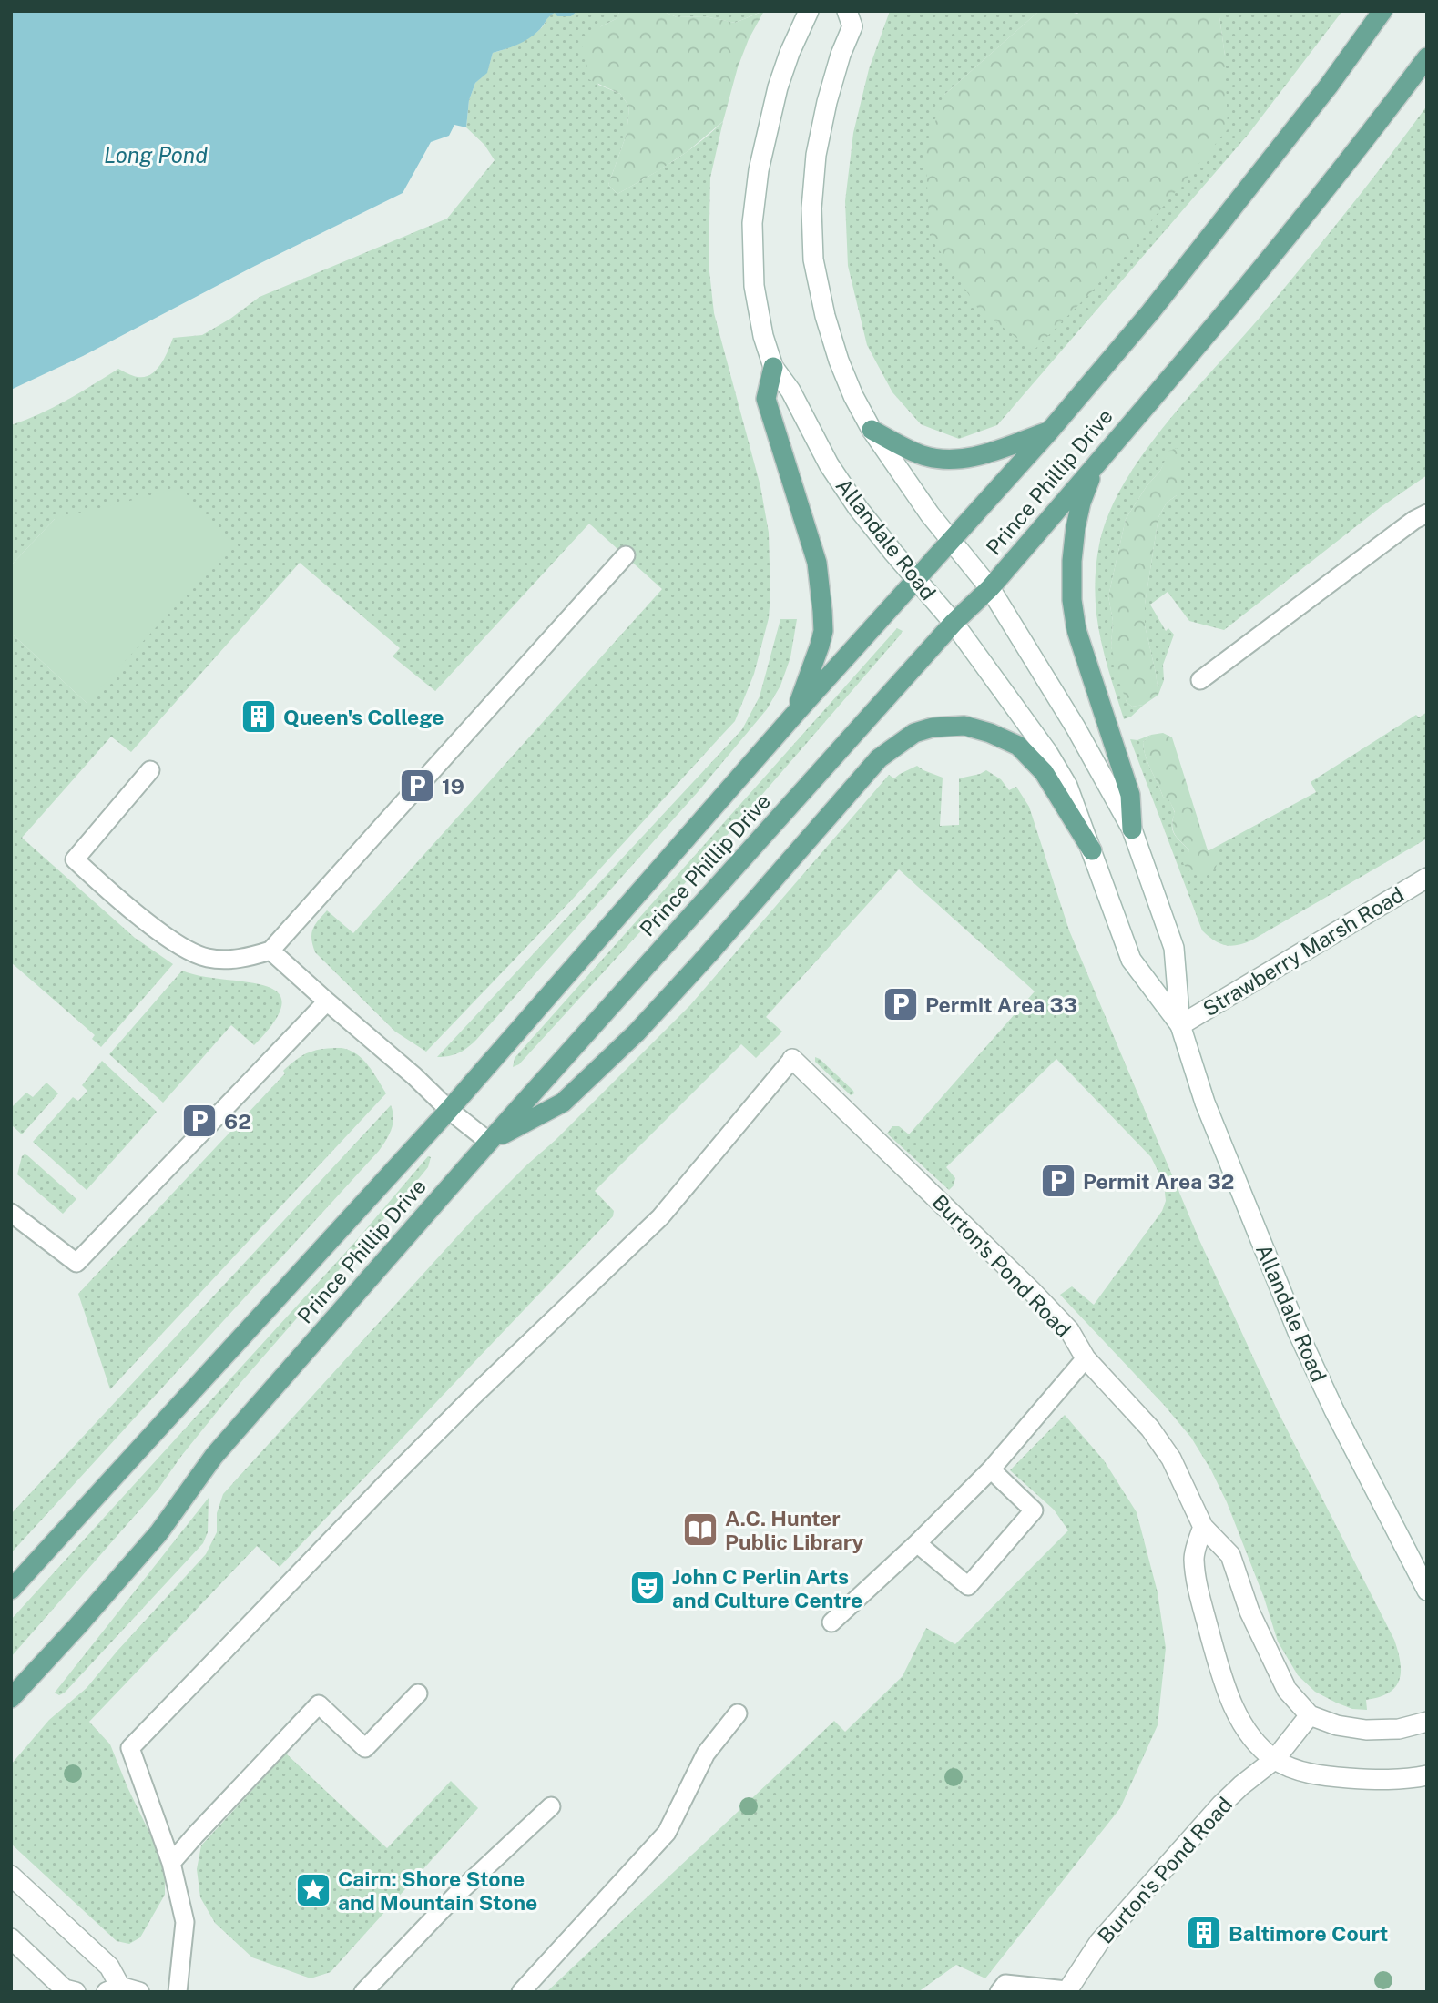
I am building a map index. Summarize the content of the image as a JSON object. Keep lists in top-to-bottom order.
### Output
{
  "streets": {
    "main road": [
      "Prince Phillip Drive",
      "Allandale Road",
      "Strawberry Marsh Road",
      "Burton's Pond Road"
    ]
  },
  "crossings": [
    ["Prince Phillip Drive", "Allandale Road"],
    ["Allandale Road", "Strawberry Marsh Road"]
  ],
  "water": ["Long Pond"],
  "places": {
    "building": ["Queen's College", "Baltimore Court"],
    "parking": [
      "19",
      "Permit Area 33",
      "62",
      "Permit Area 32"
    ],
    "library": ["A.C. Hunter Public Library"],
    "theatre": ["John C Perlin Arts and Culture Centre"],
    "place": ["Cairn: Shore Stone and Mountain Stone"]
  }
}
